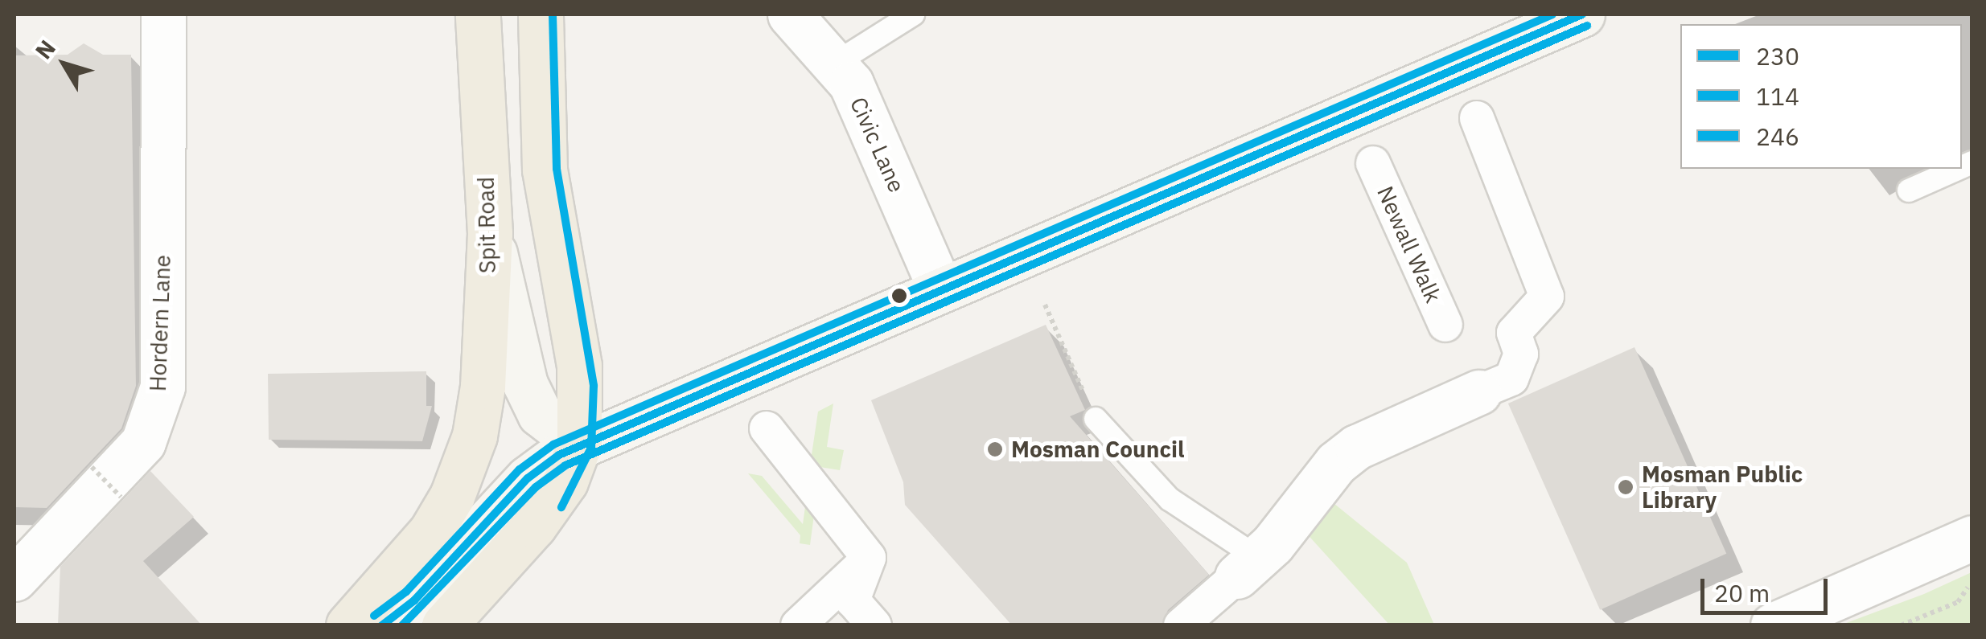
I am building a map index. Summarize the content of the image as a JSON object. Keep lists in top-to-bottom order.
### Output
{
  "streets": {
    "highway": ["Spit Road"],
    "street": ["Civic Lane", "Newall Walk", "Hordern Lane"]
  },
  "places": ["Mosman Council", "Mosman Public Library"],
  "lines": ["transit line 230", "transit line 246", "transit line 114"],
  "legend": ["230", "114", "246"],
  "scale_bar": "20 m",
  "north": "top left"
}
